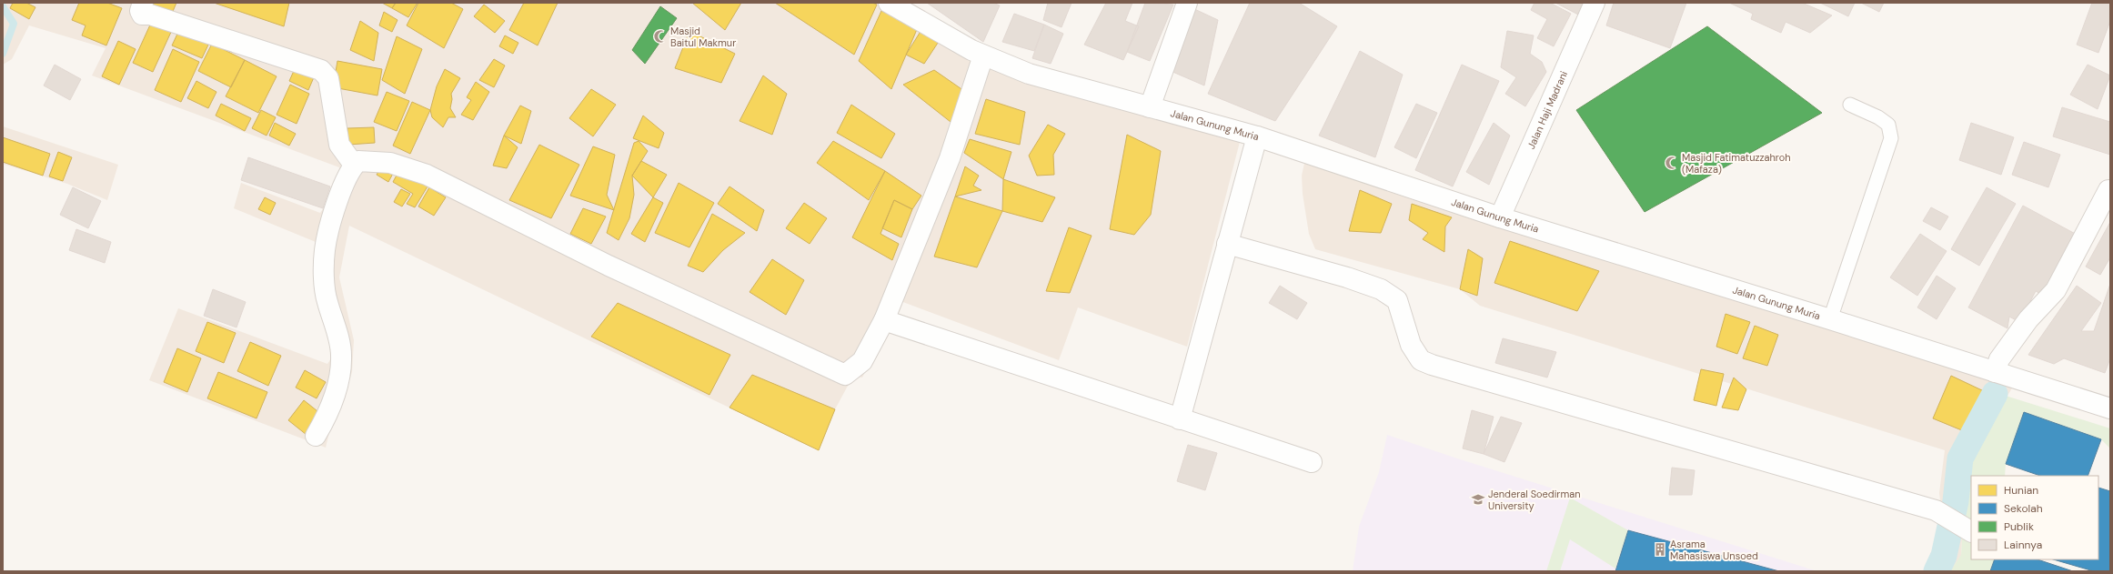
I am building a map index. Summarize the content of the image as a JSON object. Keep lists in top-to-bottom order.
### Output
{
  "streets": {
    "street": ["Jalan Haji Madrani", "Jalan Gunung Muria"]
  },
  "crossings": [
    ["Jalan Haji Madrani", "Jalan Gunung Muria"]
  ],
  "places": {
    "mosque": ["Masjid Baitul Makmur", "Masjid Fatimatuzzahroh (Mafaza)"],
    "school or university": ["Jenderal Soedirman University"],
    "building": ["Asrama Mahasiswa Unsoed"]
  },
  "legend": [
    "Hunian",
    "Sekolah",
    "Publik",
    "Lainnya"
  ]
}
